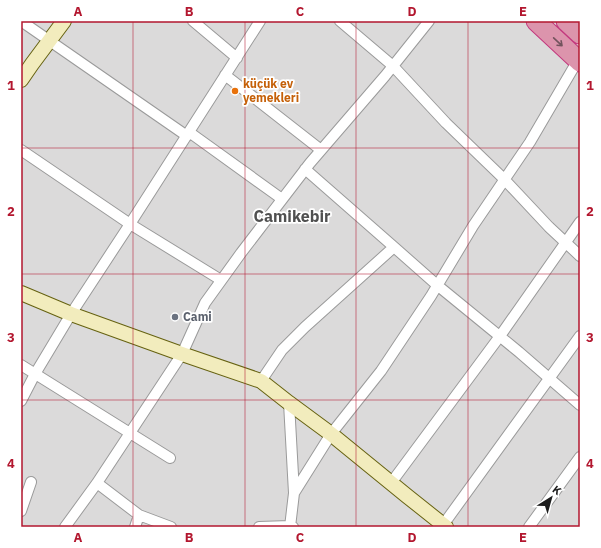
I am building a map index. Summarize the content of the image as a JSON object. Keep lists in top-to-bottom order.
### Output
{
  "districts": ["Camikebir"],
  "places": ["küçük ev yemekleri", "Cami"],
  "north": "top right",
  "grid": {
    "columns": [
      "A",
      "B",
      "C",
      "D",
      "E"
    ],
    "rows": [
      "1",
      "2",
      "3",
      "4"
    ]
  }
}
